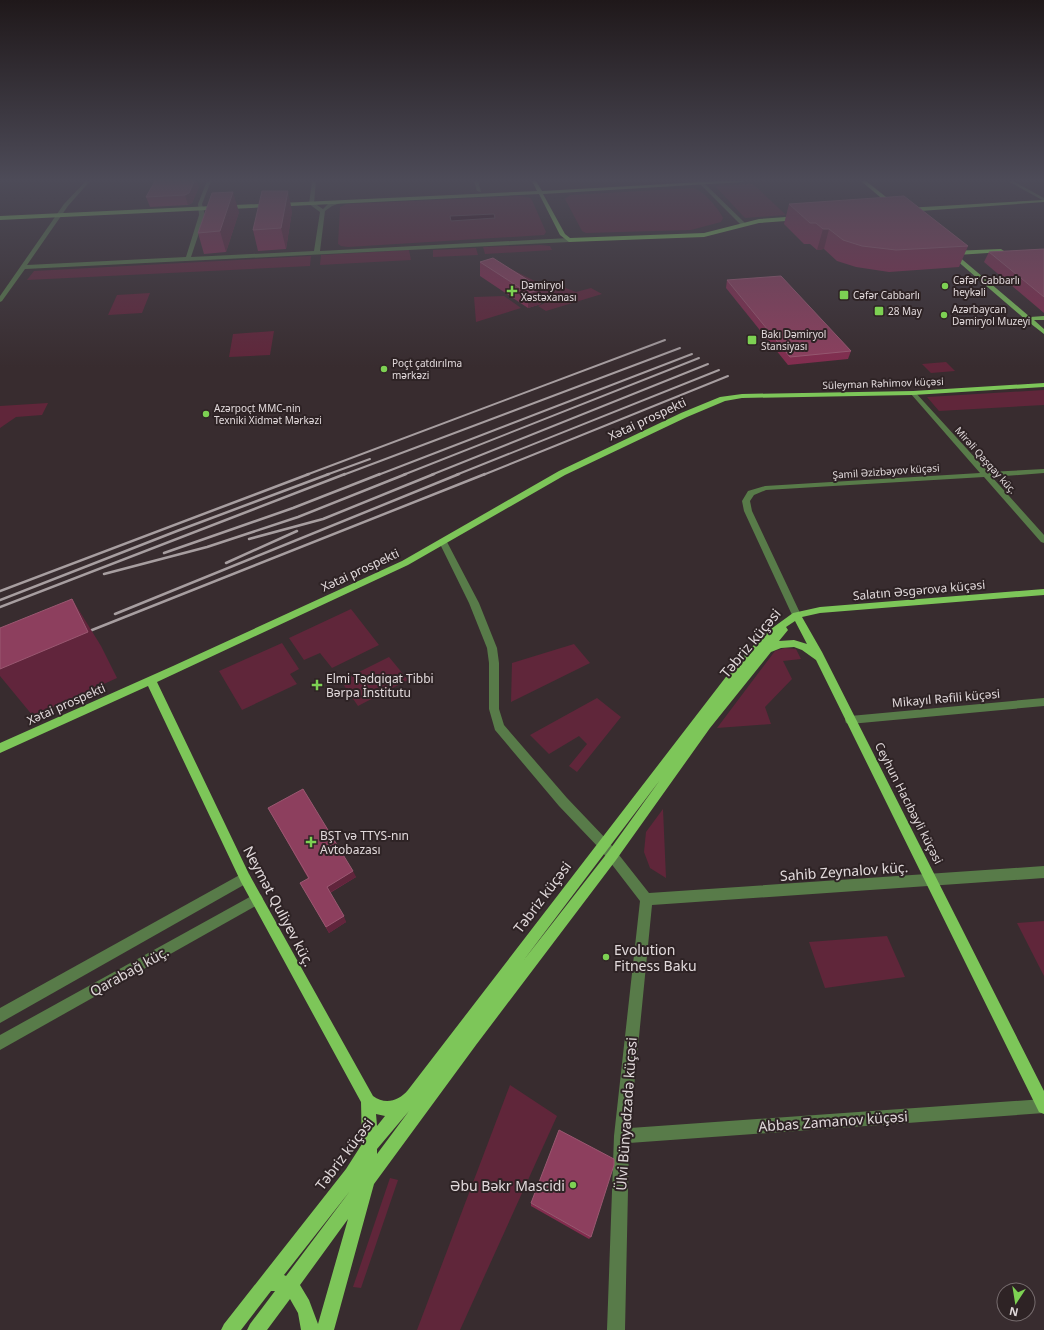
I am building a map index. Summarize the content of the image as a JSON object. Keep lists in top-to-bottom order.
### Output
{
  "streets": {
    "main road": [
      "Süleyman Rəhimov küçəsi",
      "Xətai prospekti",
      "Salatın Əsgərova küçəsi",
      "Təbriz küçəsi",
      "Ceyhun Hacıbəyli küçəsi",
      "Neymət Quliyev küç."
    ],
    "street": [
      "Mirəli Qaşqay küç.",
      "Şamil Əzizbəyov küçəsi",
      "Mikayıl Rəfili küçəsi",
      "Sahib Zeynalov küç.",
      "Qarabağ küç.",
      "Ülvi Bünyadzadə küçəsi",
      "Abbas Zamanov küçəsi"
    ]
  },
  "crossings": [
    ["Süleyman Rəhimov küçəsi", "Xətai prospekti"],
    ["Süleyman Rəhimov küçəsi", "Mirəli Qaşqay küç."],
    ["Xətai prospekti", "Neymət Quliyev küç."],
    ["Mirəli Qaşqay küç.", "Şamil Əzizbəyov küçəsi"],
    ["Şamil Əzizbəyov küçəsi", "Ceyhun Hacıbəyli küçəsi"],
    ["Salatın Əsgərova küçəsi", "Təbriz küçəsi"],
    ["Salatın Əsgərova küçəsi", "Ceyhun Hacıbəyli küçəsi"],
    ["Təbriz küçəsi", "Ceyhun Hacıbəyli küçəsi"],
    ["Təbriz küçəsi", "Neymət Quliyev küç."],
    ["Mikayıl Rəfili küçəsi", "Ceyhun Hacıbəyli küçəsi"],
    ["Ceyhun Hacıbəyli küçəsi", "Sahib Zeynalov küç."],
    ["Ceyhun Hacıbəyli küçəsi", "Abbas Zamanov küçəsi"],
    ["Sahib Zeynalov küç.", "Ülvi Bünyadzadə küçəsi"],
    ["Neymət Quliyev küç.", "Qarabağ küç."],
    ["Ülvi Bünyadzadə küçəsi", "Abbas Zamanov küçəsi"]
  ],
  "places": {
    "other": [
      "Cəfər Cabbarlı heykəli",
      "Azərbaycan Dəmiryol Muzeyi",
      "Poçt çatdırılma mərkəzi",
      "Azərpoçt MMC-nin Texniki Xidmət Mərkəzi",
      "Evolution Fitness Baku",
      "Əbu Bəkr Mascidi"
    ],
    "health": ["Dəmiryol Xəstəxanası", "Elmi Tədqiqat Tibbi Bərpa İnstitutu", "BŞT və TTYS-nın Avtobazası"],
    "transit": ["Cəfər Cabbarlı", "28 May", "Bakı Dəmiryol Stansiyası"]
  },
  "north": "bottom"
}
